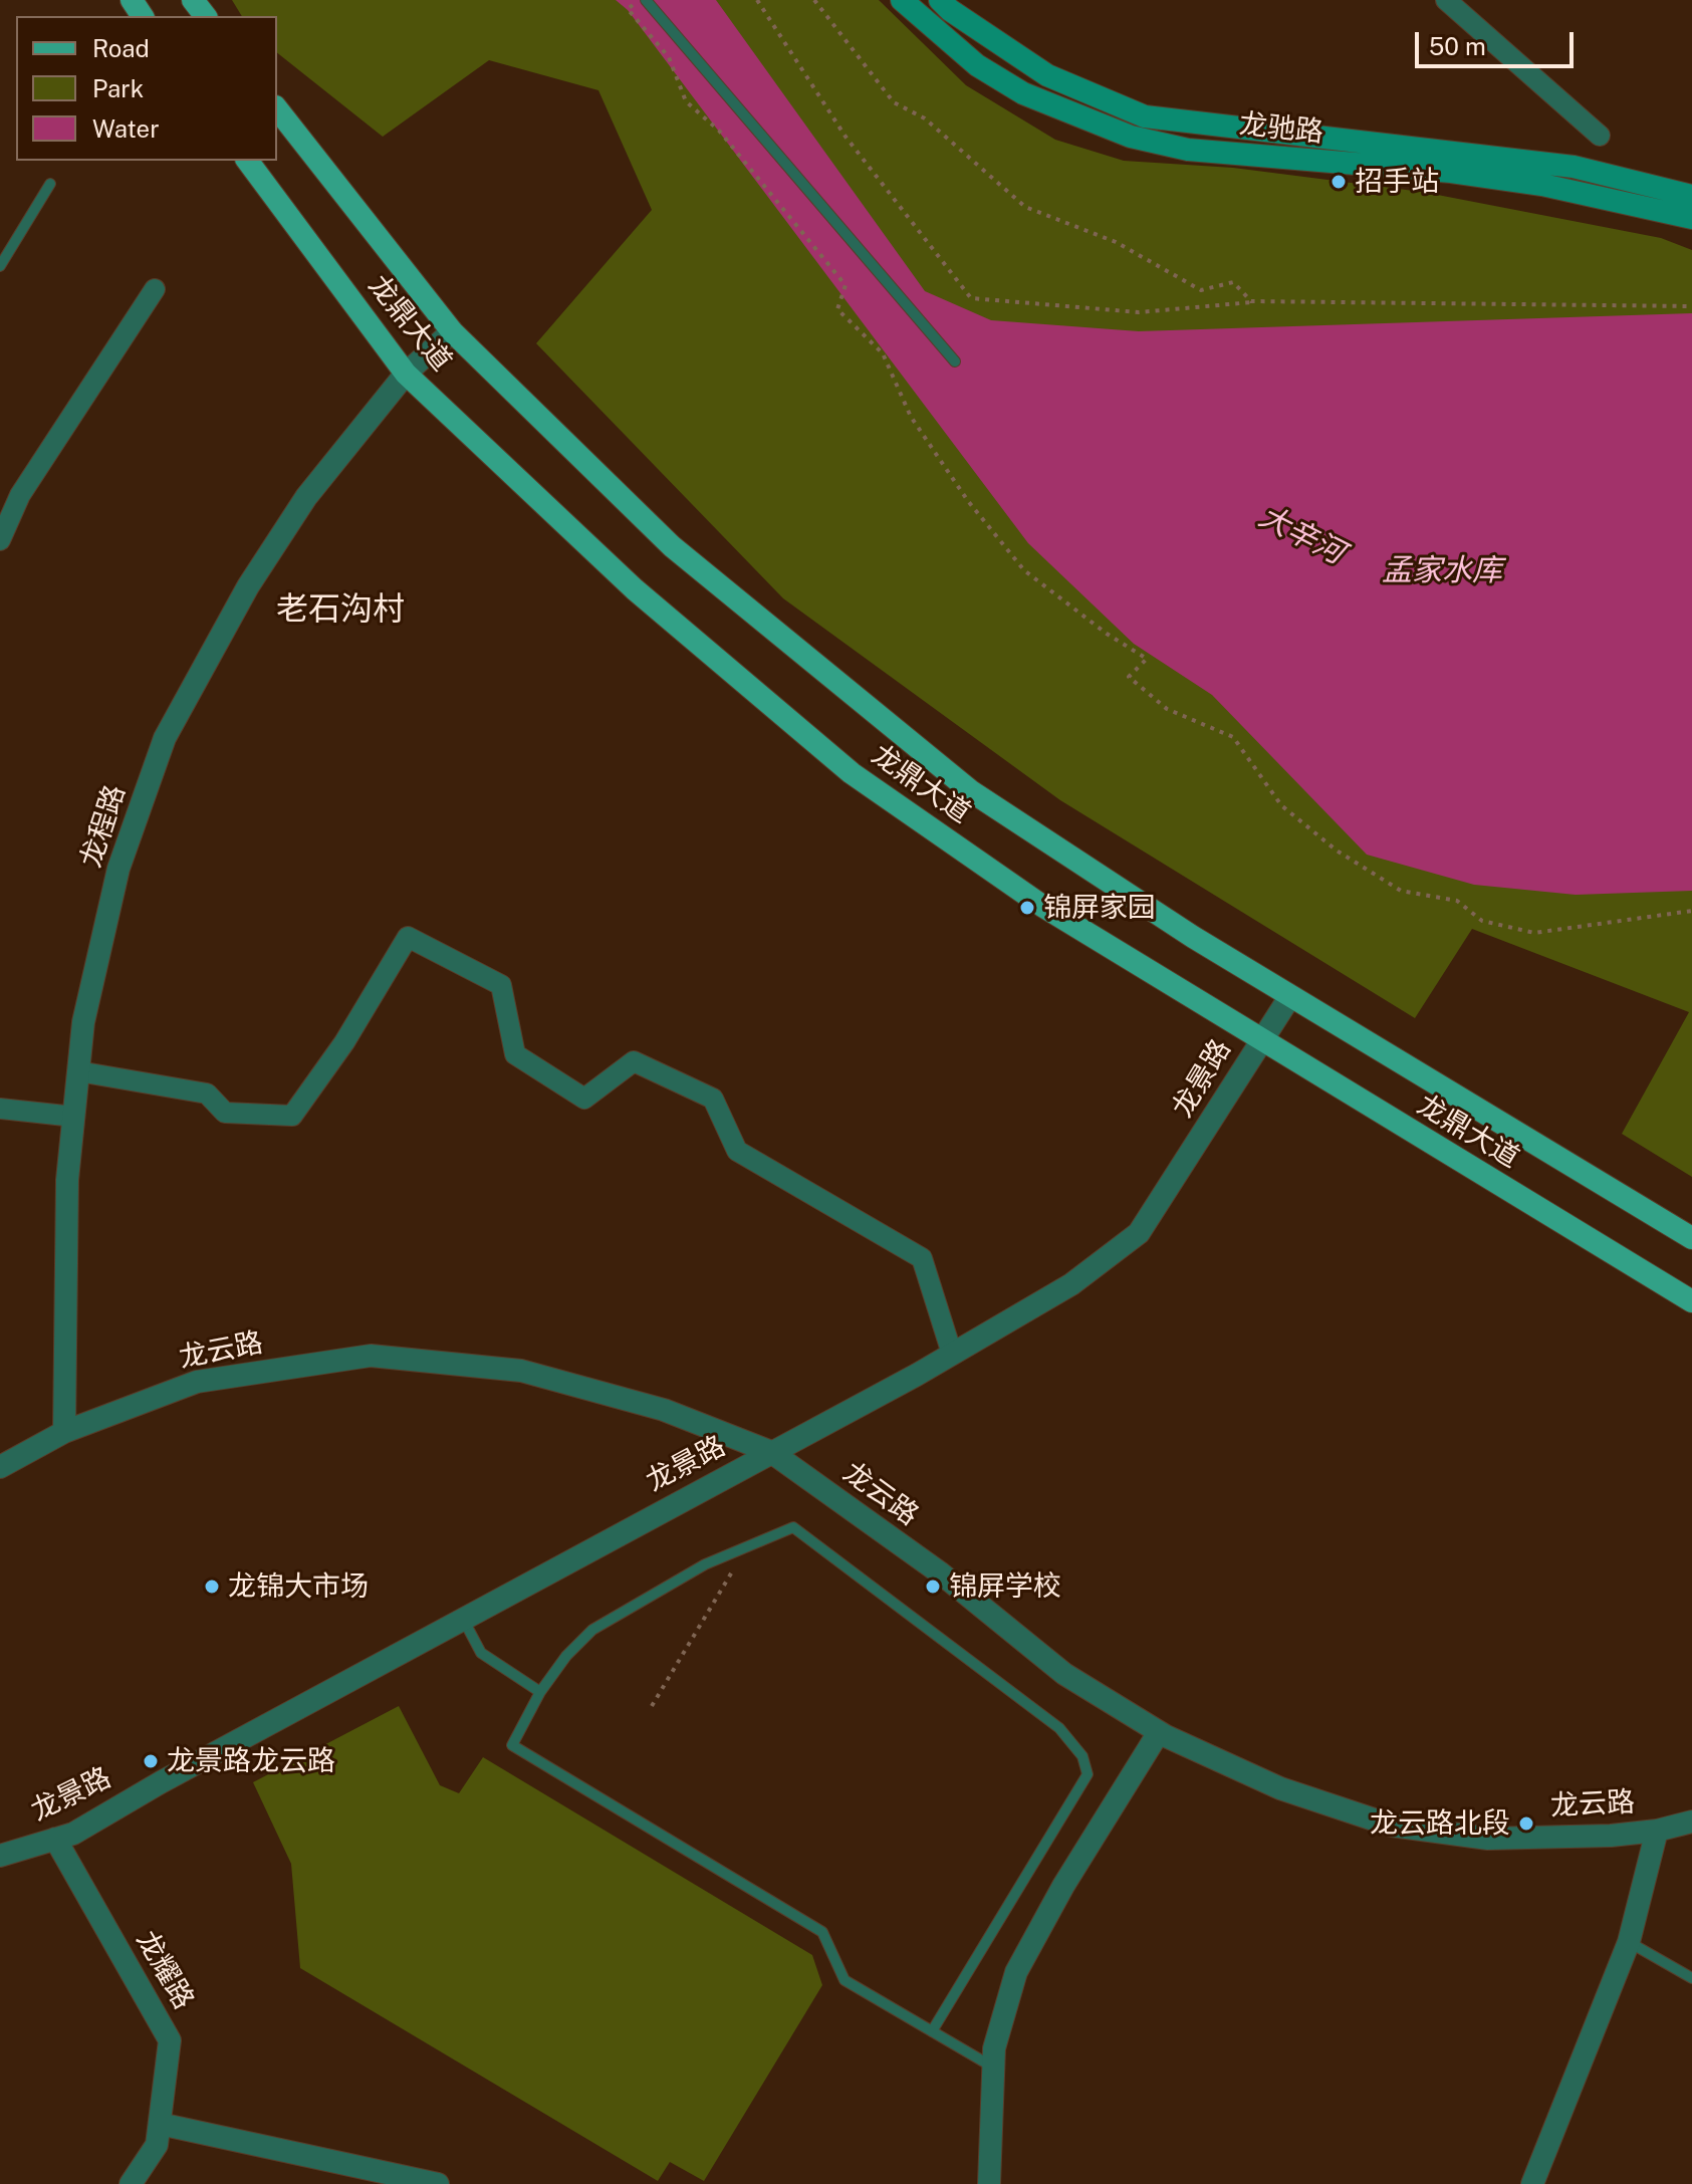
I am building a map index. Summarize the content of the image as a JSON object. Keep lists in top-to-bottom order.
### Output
{
  "streets": {
    "main road": ["龙驰路", "龙鼎大道"],
    "street": [
      "龙程路",
      "龙景路",
      "龙云路",
      "龙耀路"
    ]
  },
  "crossings": [
    ["龙鼎大道", "龙程路"],
    ["龙鼎大道", "龙景路"],
    ["龙程路", "龙云路"],
    ["龙景路", "龙云路"],
    ["龙景路", "龙耀路"]
  ],
  "districts": ["老石沟村"],
  "water": ["大辛河", "孟家水库"],
  "places": [
    "招手站",
    "锦屏家园",
    "龙锦大市场",
    "锦屏学校",
    "龙景路龙云路",
    "龙云路北段"
  ],
  "legend": ["Road", "Park", "Water"],
  "scale_bar": "50 m"
}
